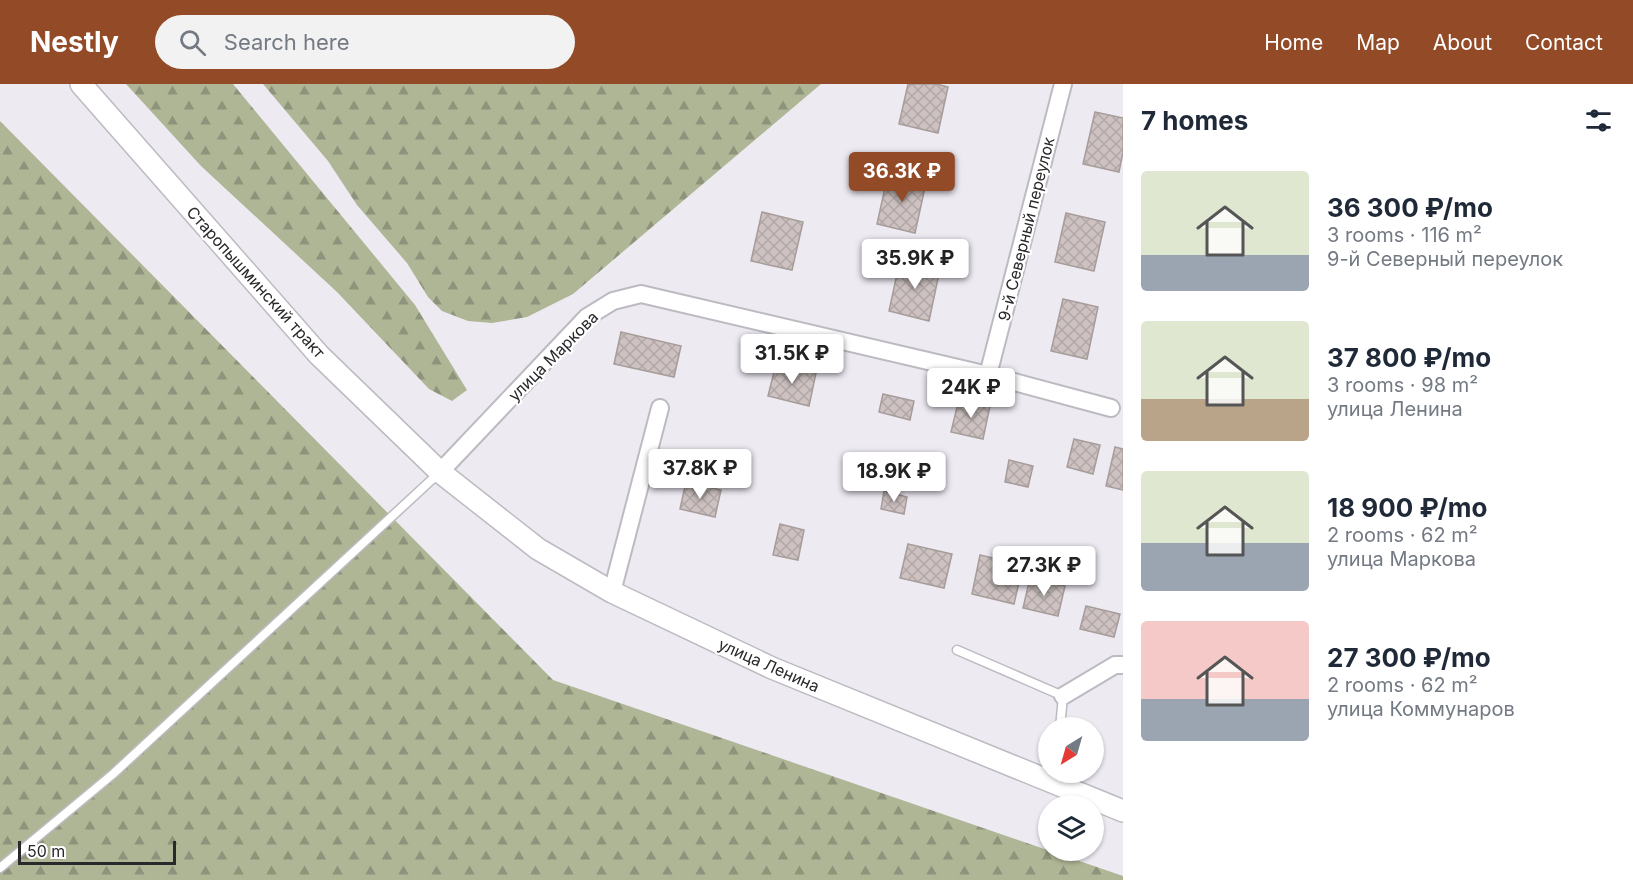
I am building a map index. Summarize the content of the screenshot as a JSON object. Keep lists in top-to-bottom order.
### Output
{
  "streets": {
    "street": [
      "9-й Северный переулок",
      "Старопышминский тракт",
      "улица Маркова",
      "улица Ленина"
    ]
  },
  "crossings": [
    ["9-й Северный переулок", "улица Маркова"],
    ["Старопышминский тракт", "улица Маркова"],
    ["Старопышминский тракт", "улица Ленина"],
    ["улица Маркова", "улица Ленина"]
  ],
  "scale_bar": "50 m",
  "north": "bottom left",
  "page": {
    "header": "Nestly",
    "search": "Search here",
    "nav": [
      "Home",
      "Map",
      "About",
      "Contact"
    ],
    "heading": "7 homes",
    "price": [
      "36.3K ₽",
      "35.9K ₽",
      "31.5K ₽",
      "24K ₽",
      "37.8K ₽",
      "18.9K ₽",
      "27.3K ₽"
    ],
    "list": [
      {
        "name": "36 300 ₽/mo",
        "note": "3 rooms · 116 m² · 9-й Северный переулок"
      },
      {
        "name": "37 800 ₽/mo",
        "note": "3 rooms · 98 m² · улица Ленина"
      },
      {
        "name": "18 900 ₽/mo",
        "note": "2 rooms · 62 m² · улица Маркова"
      },
      {
        "name": "27 300 ₽/mo",
        "note": "2 rooms · 62 m² · улица Коммунаров"
      }
    ],
    "scale": "50 m"
  }
}
